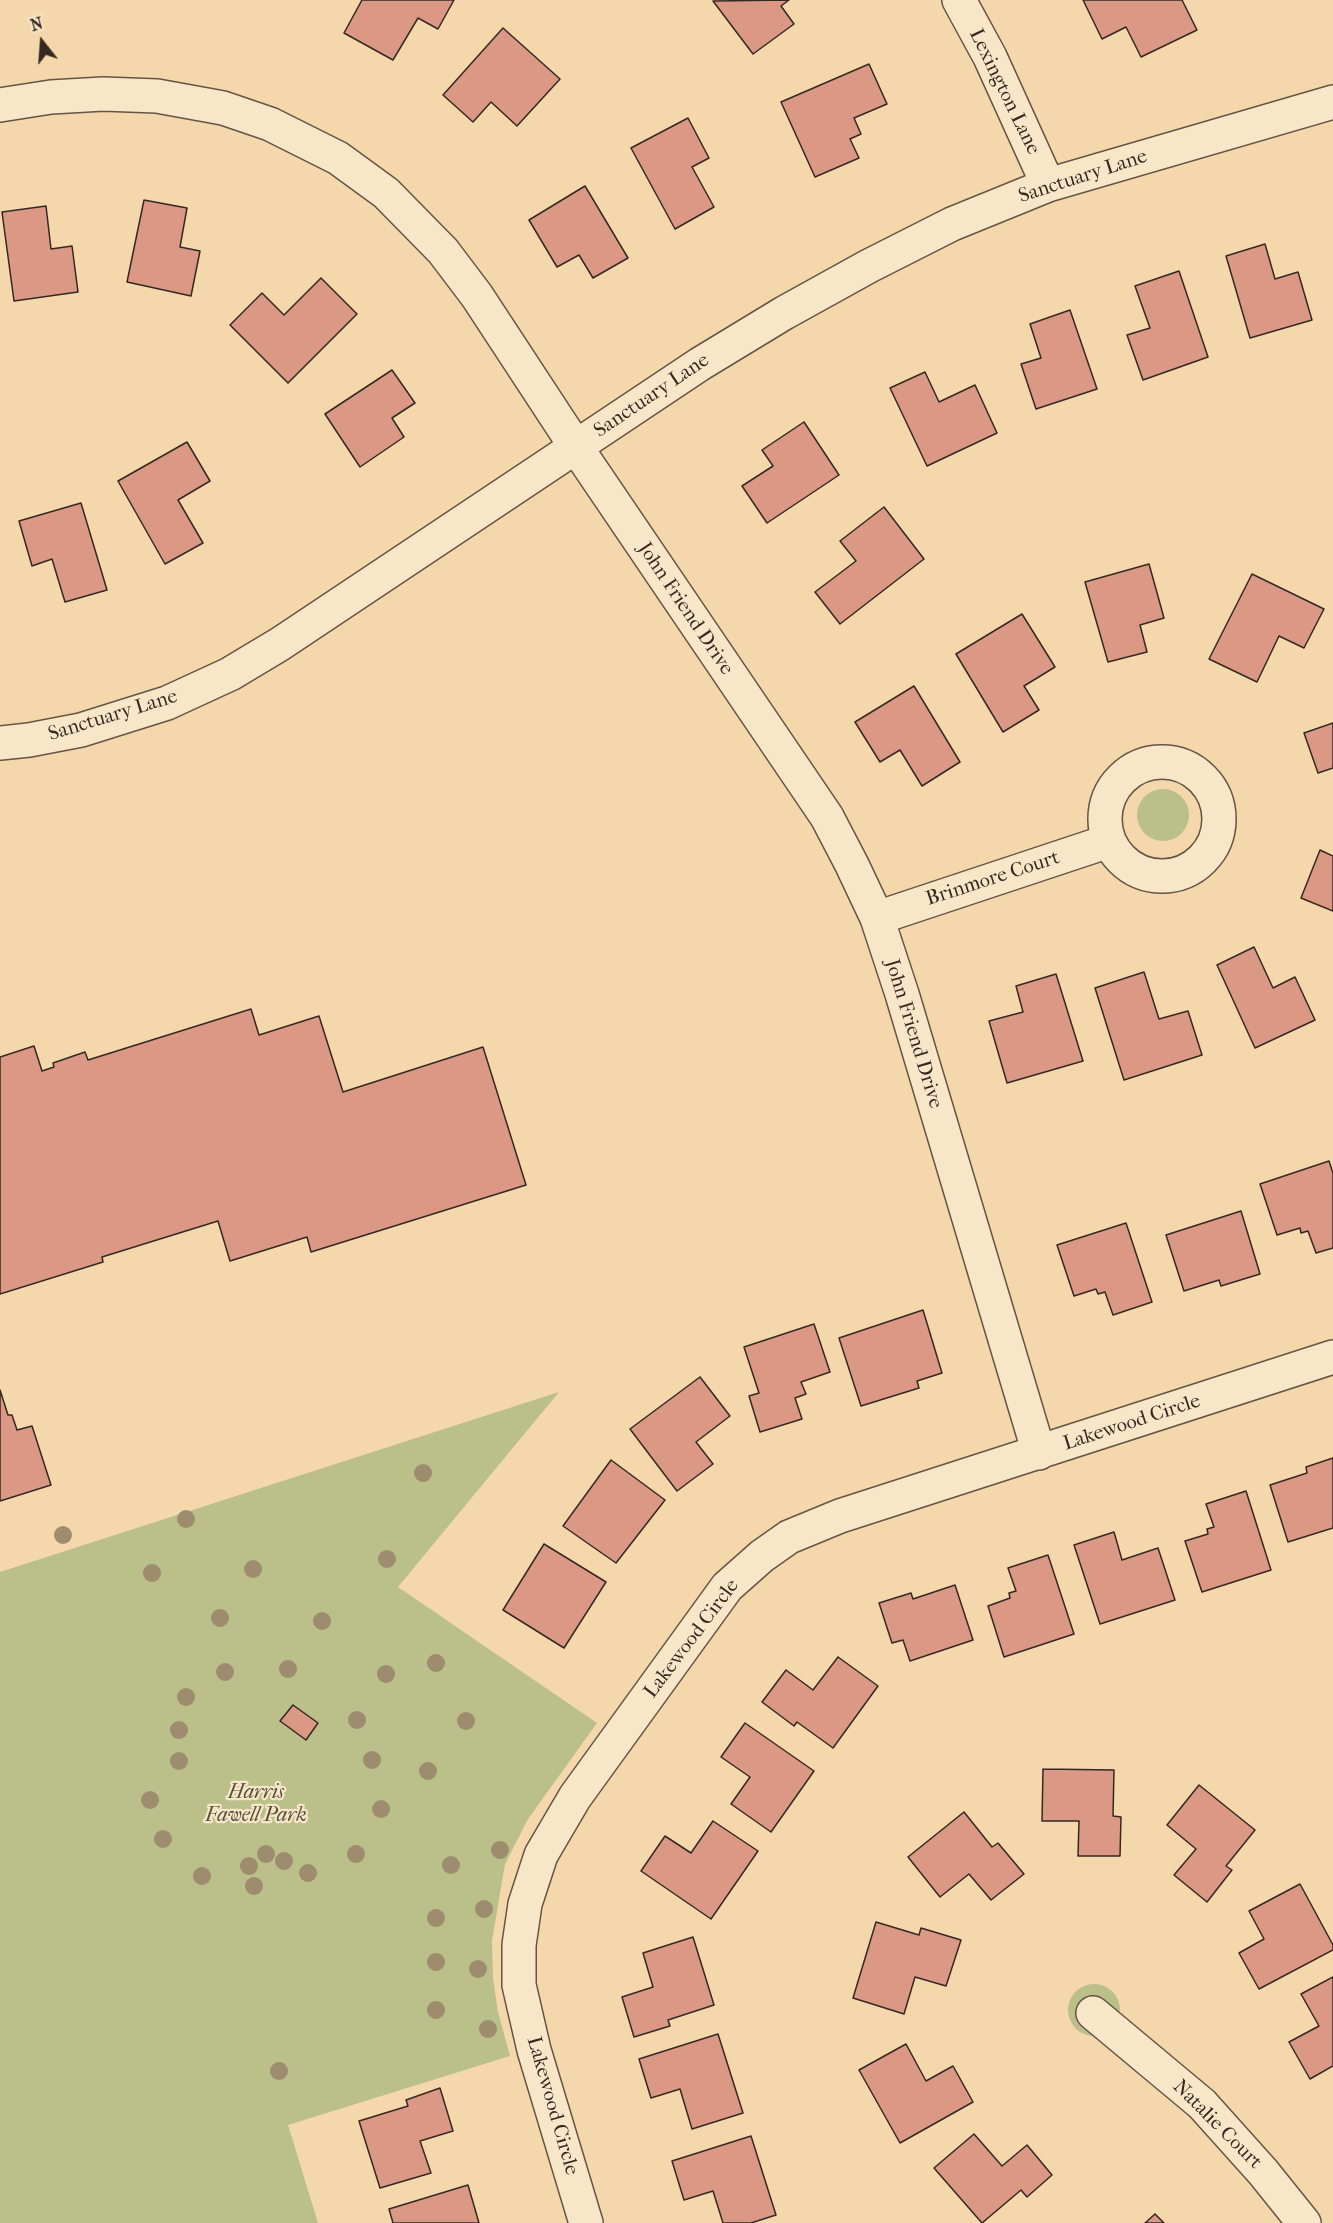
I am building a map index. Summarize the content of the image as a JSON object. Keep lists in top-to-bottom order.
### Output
{
  "streets": {
    "street": [
      "Lexington Lane",
      "Sanctuary Lane",
      "John Friend Drive",
      "Brinmore Court",
      "Lakewood Circle",
      "Natalie Court"
    ]
  },
  "crossings": [
    ["Lexington Lane", "Sanctuary Lane"],
    ["Sanctuary Lane", "John Friend Drive"],
    ["John Friend Drive", "Brinmore Court"],
    ["John Friend Drive", "Lakewood Circle"]
  ],
  "parks": ["Harris Fawell Park"],
  "north": "top"
}
